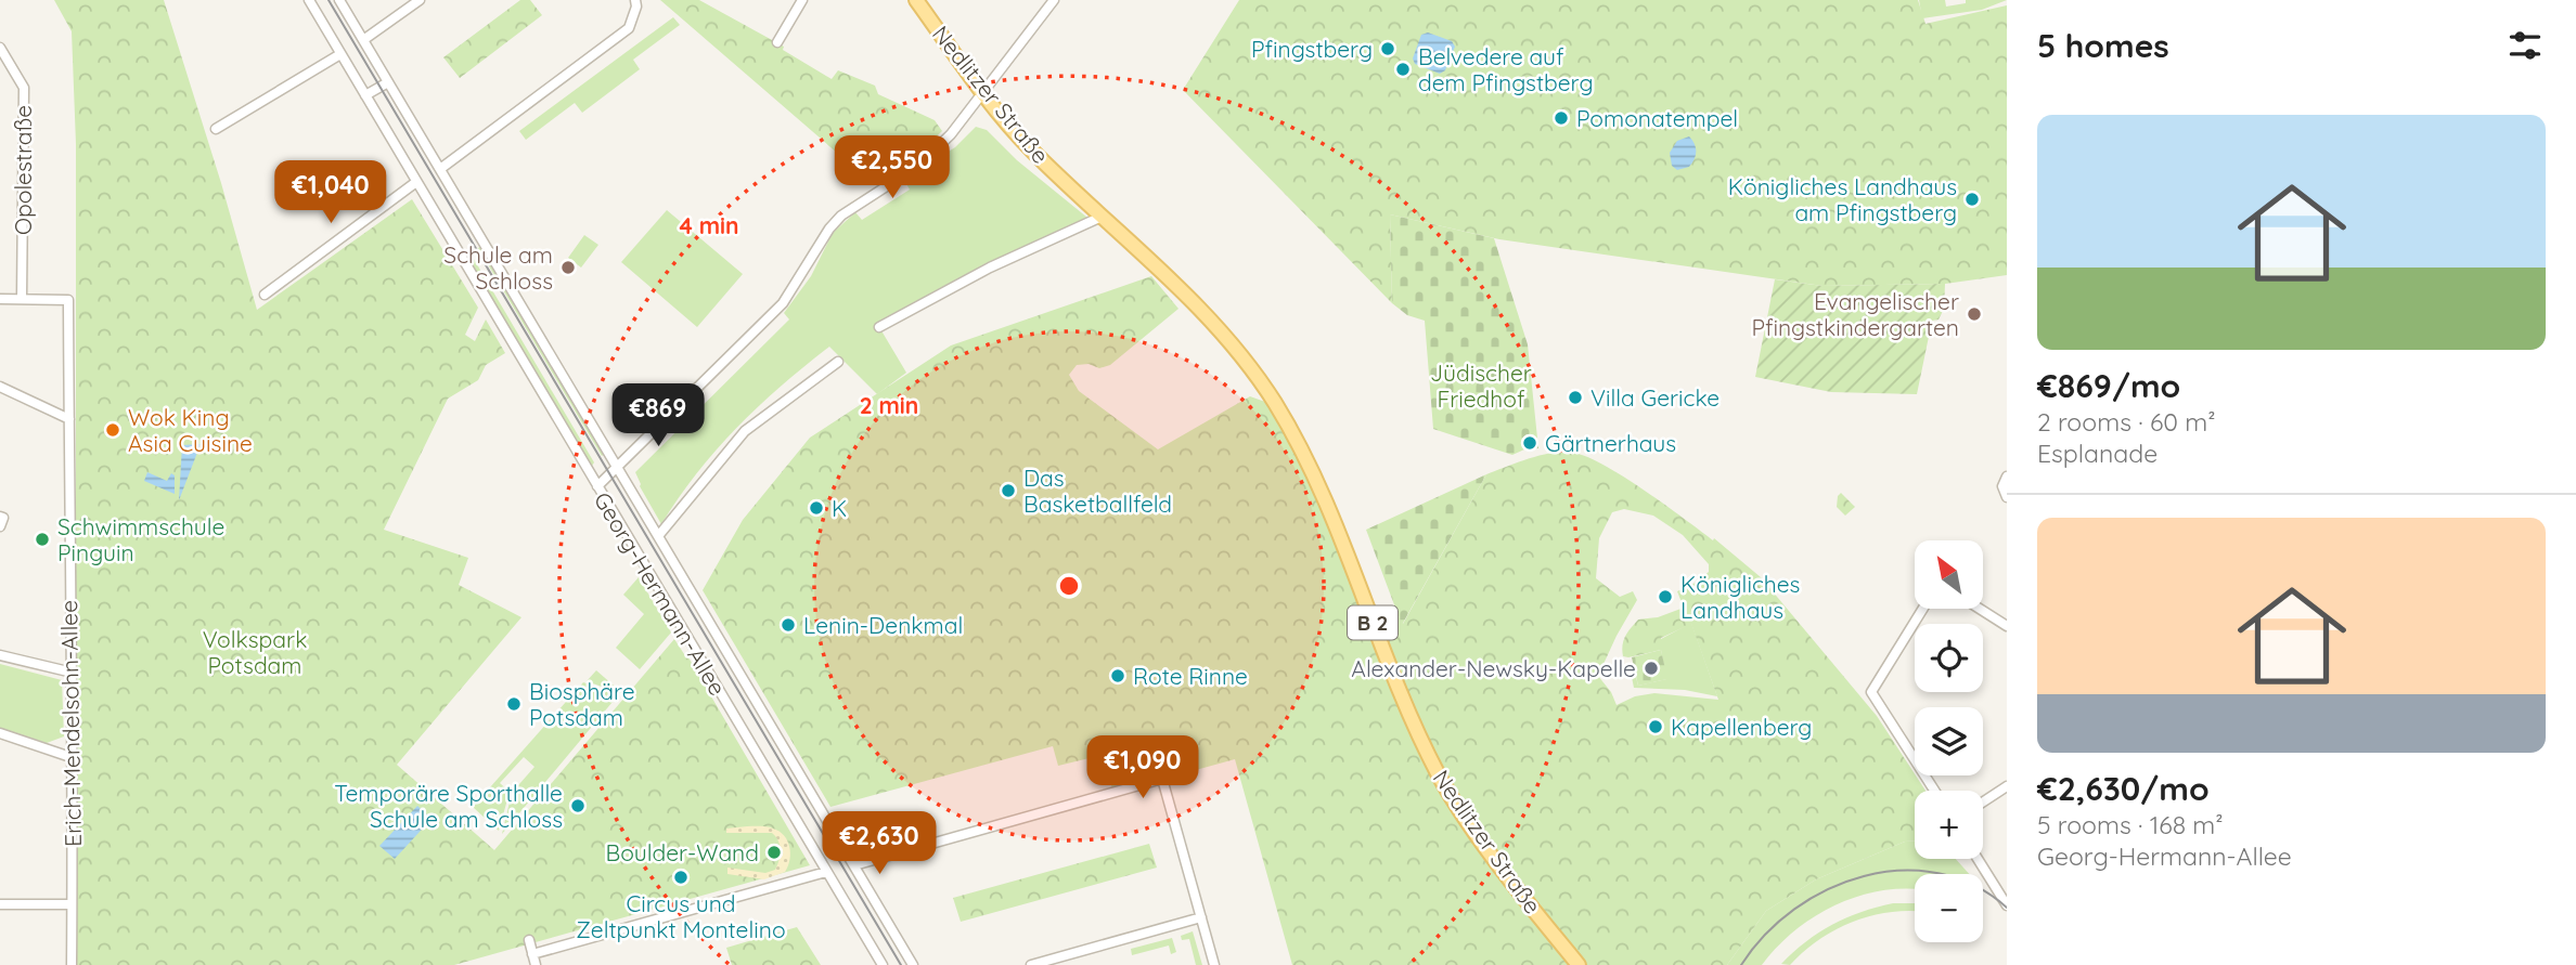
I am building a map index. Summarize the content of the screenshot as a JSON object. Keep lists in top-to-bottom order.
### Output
{
  "streets": {
    "main road": ["Nedlitzer Straße", "B 2"],
    "street": ["Opolestraße", "Georg-Hermann-Allee", "Erich-Mendelsohn-Allee"]
  },
  "crossings": [
    ["Opolestraße", "Erich-Mendelsohn-Allee"]
  ],
  "parks": ["Jüdischer Friedhof", "Volkspark Potsdam"],
  "places": [
    "Pfingstberg",
    "Belvedere auf dem Pfingstberg",
    "Pomonatempel",
    "Königliches Landhaus am Pfingstberg",
    "Schule am Schloss",
    "Evangelischer Pfingstkindergarten",
    "Villa Gericke",
    "Wok King Asia Cuisine",
    "Gärtnerhaus",
    "Das Basketballfeld",
    "K",
    "Schwimmschule Pinguin",
    "Königliches Landhaus",
    "Lenin-Denkmal",
    "Alexander-Newsky-Kapelle",
    "Rote Rinne",
    "Biosphäre Potsdam",
    "Kapellenberg",
    "Temporäre Sporthalle Schule am Schloss",
    "Boulder-Wand",
    "Circus und Zeltpunkt Montelino"
  ],
  "north": "top left",
  "page": {
    "heading": "5 homes",
    "list": [
      {
        "name": "€869/mo",
        "note": "2 rooms · 60 m² · Esplanade"
      },
      {
        "name": "€2,630/mo",
        "note": "5 rooms · 168 m² · Georg-Hermann-Allee"
      }
    ],
    "price": [
      "€2,550",
      "€1,040",
      "€869",
      "€1,090",
      "€2,630"
    ],
    "map_buttons": ["+", "−"]
  },
  "rings": ["4 min", "2 min"]
}
